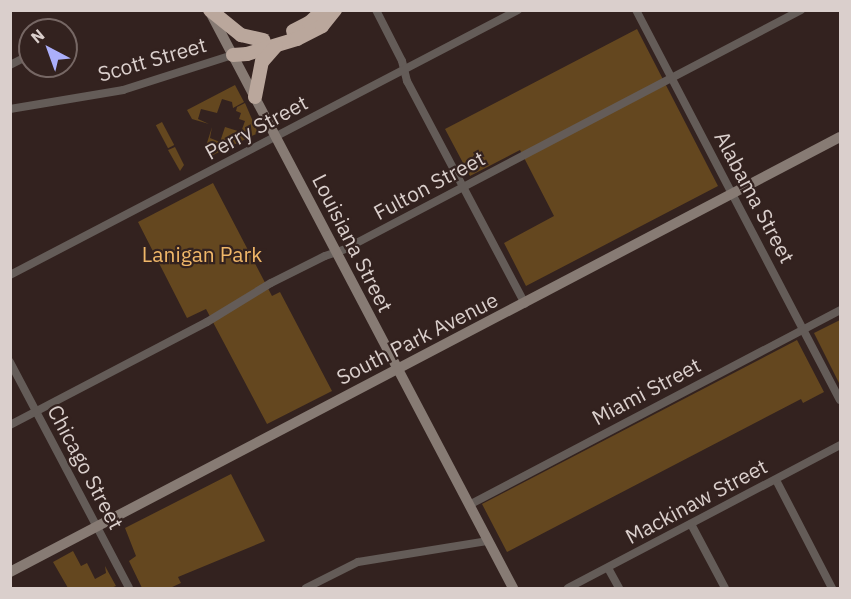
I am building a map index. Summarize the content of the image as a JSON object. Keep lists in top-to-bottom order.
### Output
{
  "streets": {
    "street": [
      "Scott Street",
      "Perry Street",
      "Fulton Street",
      "Alabama Street",
      "Louisiana Street",
      "South Park Avenue",
      "Miami Street",
      "Chicago Street",
      "Mackinaw Street"
    ]
  },
  "crossings": [
    ["Scott Street", "Louisiana Street"],
    ["Perry Street", "Louisiana Street"],
    ["Fulton Street", "Alabama Street"],
    ["Fulton Street", "Louisiana Street"],
    ["Fulton Street", "Chicago Street"],
    ["Alabama Street", "South Park Avenue"],
    ["Alabama Street", "Miami Street"],
    ["Louisiana Street", "South Park Avenue"],
    ["Louisiana Street", "Miami Street"],
    ["South Park Avenue", "Chicago Street"]
  ],
  "parks": ["Lanigan Park"],
  "north": "top left"
}
